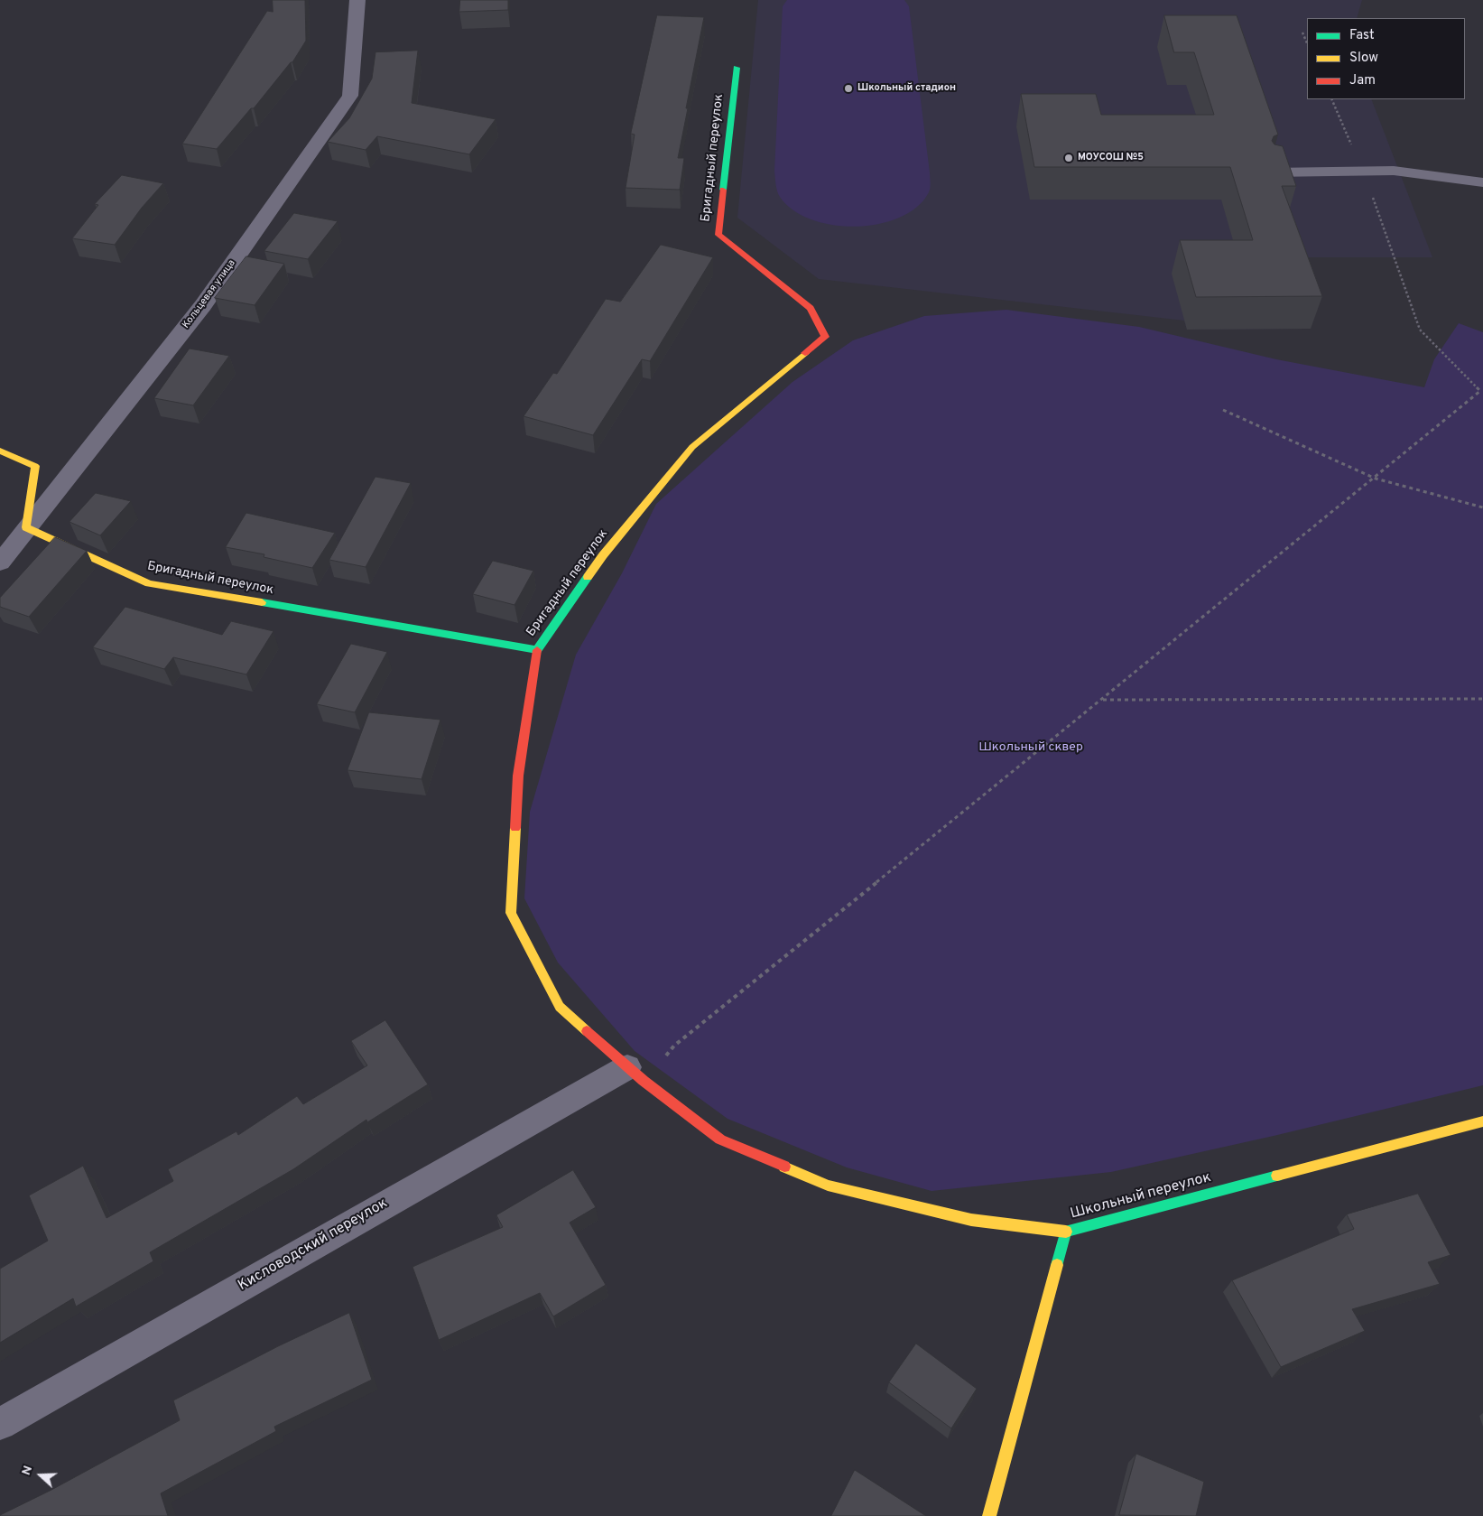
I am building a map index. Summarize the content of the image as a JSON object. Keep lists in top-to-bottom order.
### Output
{
  "streets": {
    "street": [
      "Бригадный переулок",
      "Кольцевая улица",
      "Школьный переулок",
      "Кисловодский переулок"
    ]
  },
  "crossings": [
    ["Бригадный переулок", "Кольцевая улица"]
  ],
  "parks": ["Школьный сквер"],
  "places": ["Школьный стадион", "МОУСОШ №5"],
  "legend": ["Fast", "Slow", "Jam"],
  "north": "left"
}
